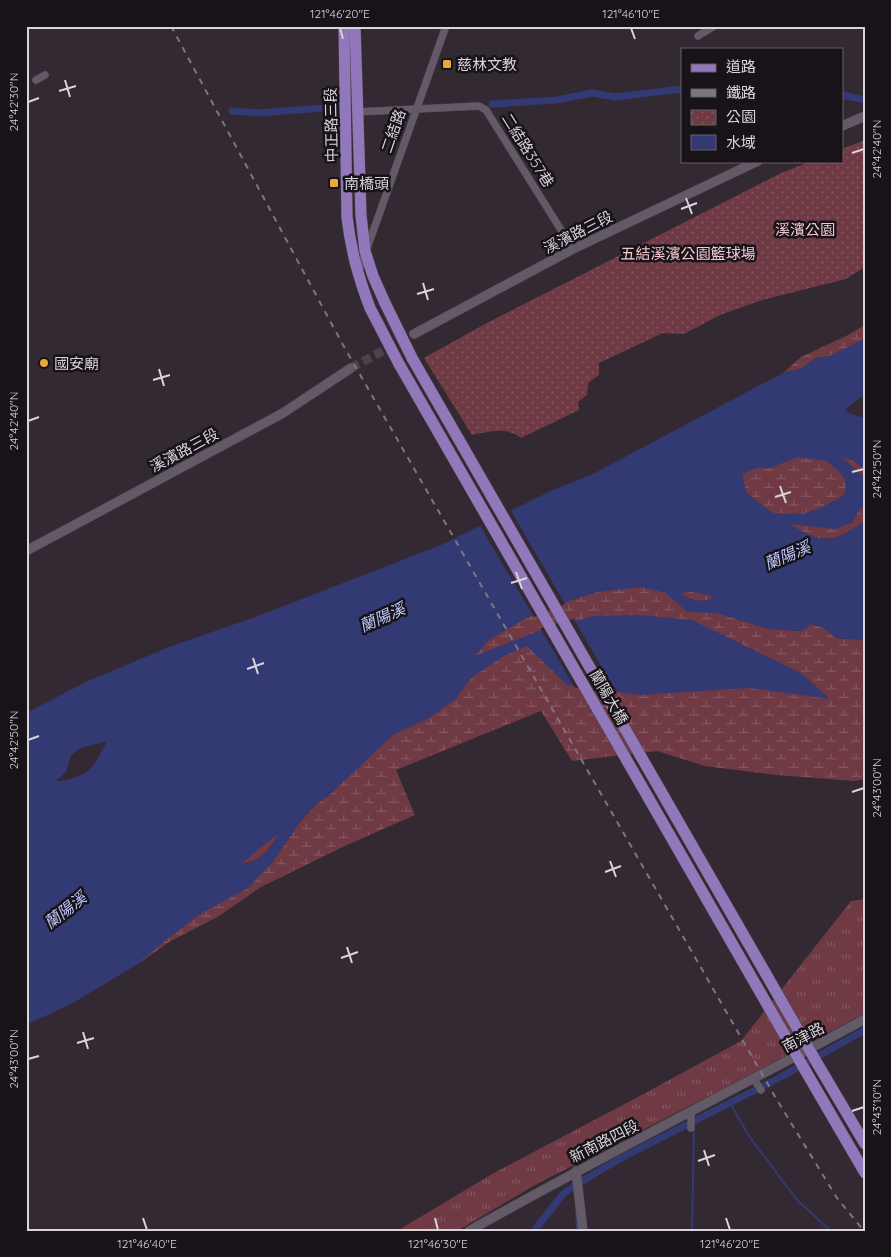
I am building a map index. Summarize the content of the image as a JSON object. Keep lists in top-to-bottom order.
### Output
{
  "streets": {
    "main road": ["中正路三段", "蘭陽大橋"],
    "street": [
      "二結路",
      "二結路357巷",
      "溪濱路三段",
      "南津路",
      "新南路四段"
    ]
  },
  "crossings": [
    ["中正路三段", "二結路"],
    ["中正路三段", "二結路357巷"],
    ["中正路三段", "蘭陽大橋"],
    ["二結路", "二結路357巷"],
    ["二結路357巷", "溪濱路三段"],
    ["南津路", "新南路四段"]
  ],
  "water": ["蘭陽溪"],
  "parks": ["溪濱公園", "五結溪濱公園籃球場"],
  "places": {
    "transit": ["慈林文教", "南橋頭"],
    "other": ["國安廟"]
  },
  "legend": [
    "道路",
    "鐵路",
    "公園",
    "水域"
  ],
  "coordinates": [
    "121°46'20\"E",
    "121°46'10\"E",
    "24°42'30\"N",
    "24°42'40\"N",
    "24°42'50\"N",
    "24°43'00\"N",
    "24°43'10\"N",
    "121°46'40\"E",
    "121°46'30\"E"
  ]
}
